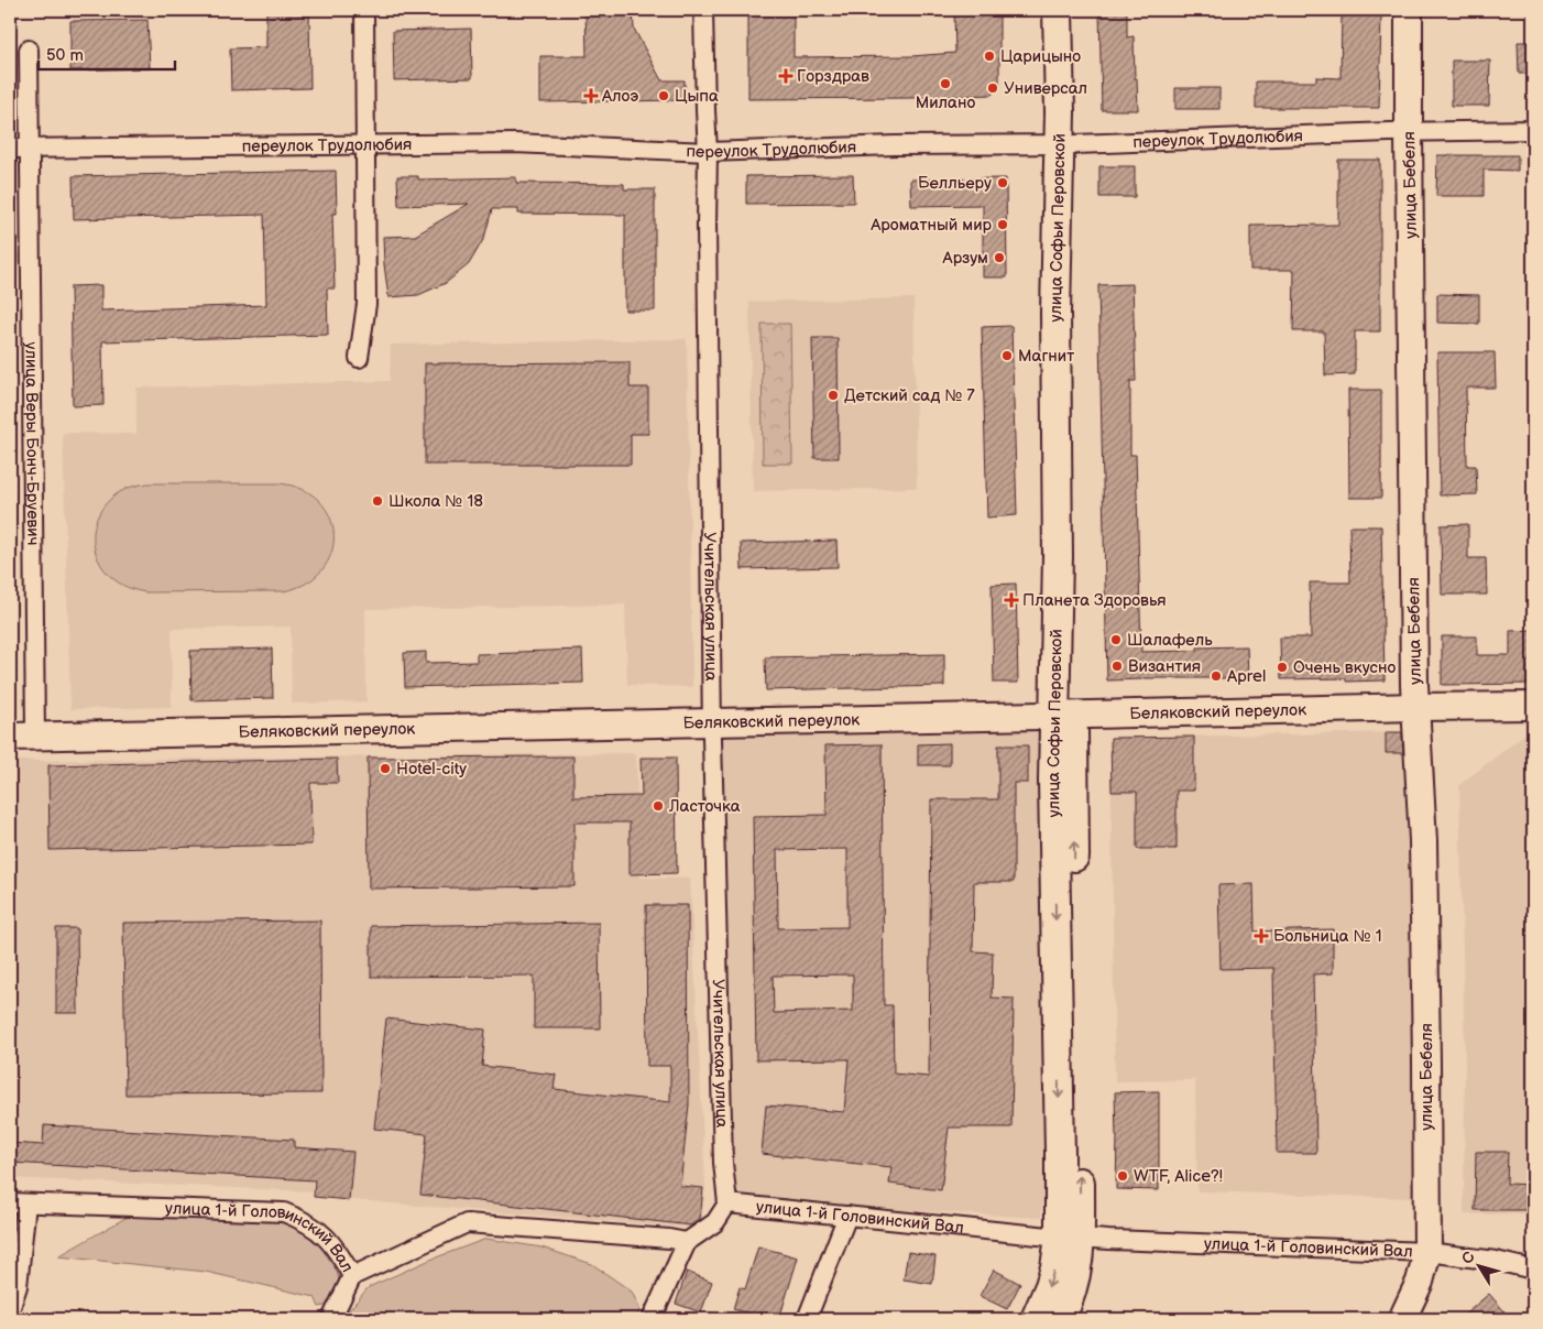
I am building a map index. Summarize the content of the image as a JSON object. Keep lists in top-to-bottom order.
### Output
{
  "streets": {
    "main road": ["улица Софьи Перовской"],
    "street": [
      "переулок Трудолюбия",
      "улица Бебеля",
      "улица Веры Бонч-Бруевич",
      "Учительская улица",
      "Беляковский переулок",
      "улица 1-й Головинский Вал"
    ]
  },
  "crossings": [
    ["переулок Трудолюбия", "улица Бебеля"],
    ["переулок Трудолюбия", "улица Софьи Перовской"],
    ["переулок Трудолюбия", "улица Веры Бонч-Бруевич"],
    ["переулок Трудолюбия", "Учительская улица"],
    ["улица Бебеля", "Беляковский переулок"],
    ["улица Бебеля", "улица 1-й Головинский Вал"],
    ["улица Софьи Перовской", "Беляковский переулок"],
    ["улица Софьи Перовской", "улица 1-й Головинский Вал"],
    ["улица Веры Бонч-Бруевич", "Беляковский переулок"],
    ["Учительская улица", "Беляковский переулок"],
    ["Учительская улица", "улица 1-й Головинский Вал"]
  ],
  "places": {
    "other": [
      "Царицыно",
      "Милано",
      "Универсал",
      "Цыпа",
      "Белльеру",
      "Ароматный мир",
      "Арзум",
      "Магнит",
      "Детский сад № 7",
      "Школа № 18",
      "Шалафель",
      "Византия",
      "Очень вкусно",
      "Aprel",
      "Hotel-city",
      "Ласточка",
      "WTF, Alice?!"
    ],
    "health": [
      "Горздрав",
      "Алоэ",
      "Планета Здоровья",
      "Больница № 1"
    ]
  },
  "scale_bar": "50 m",
  "north": "top left"
}
